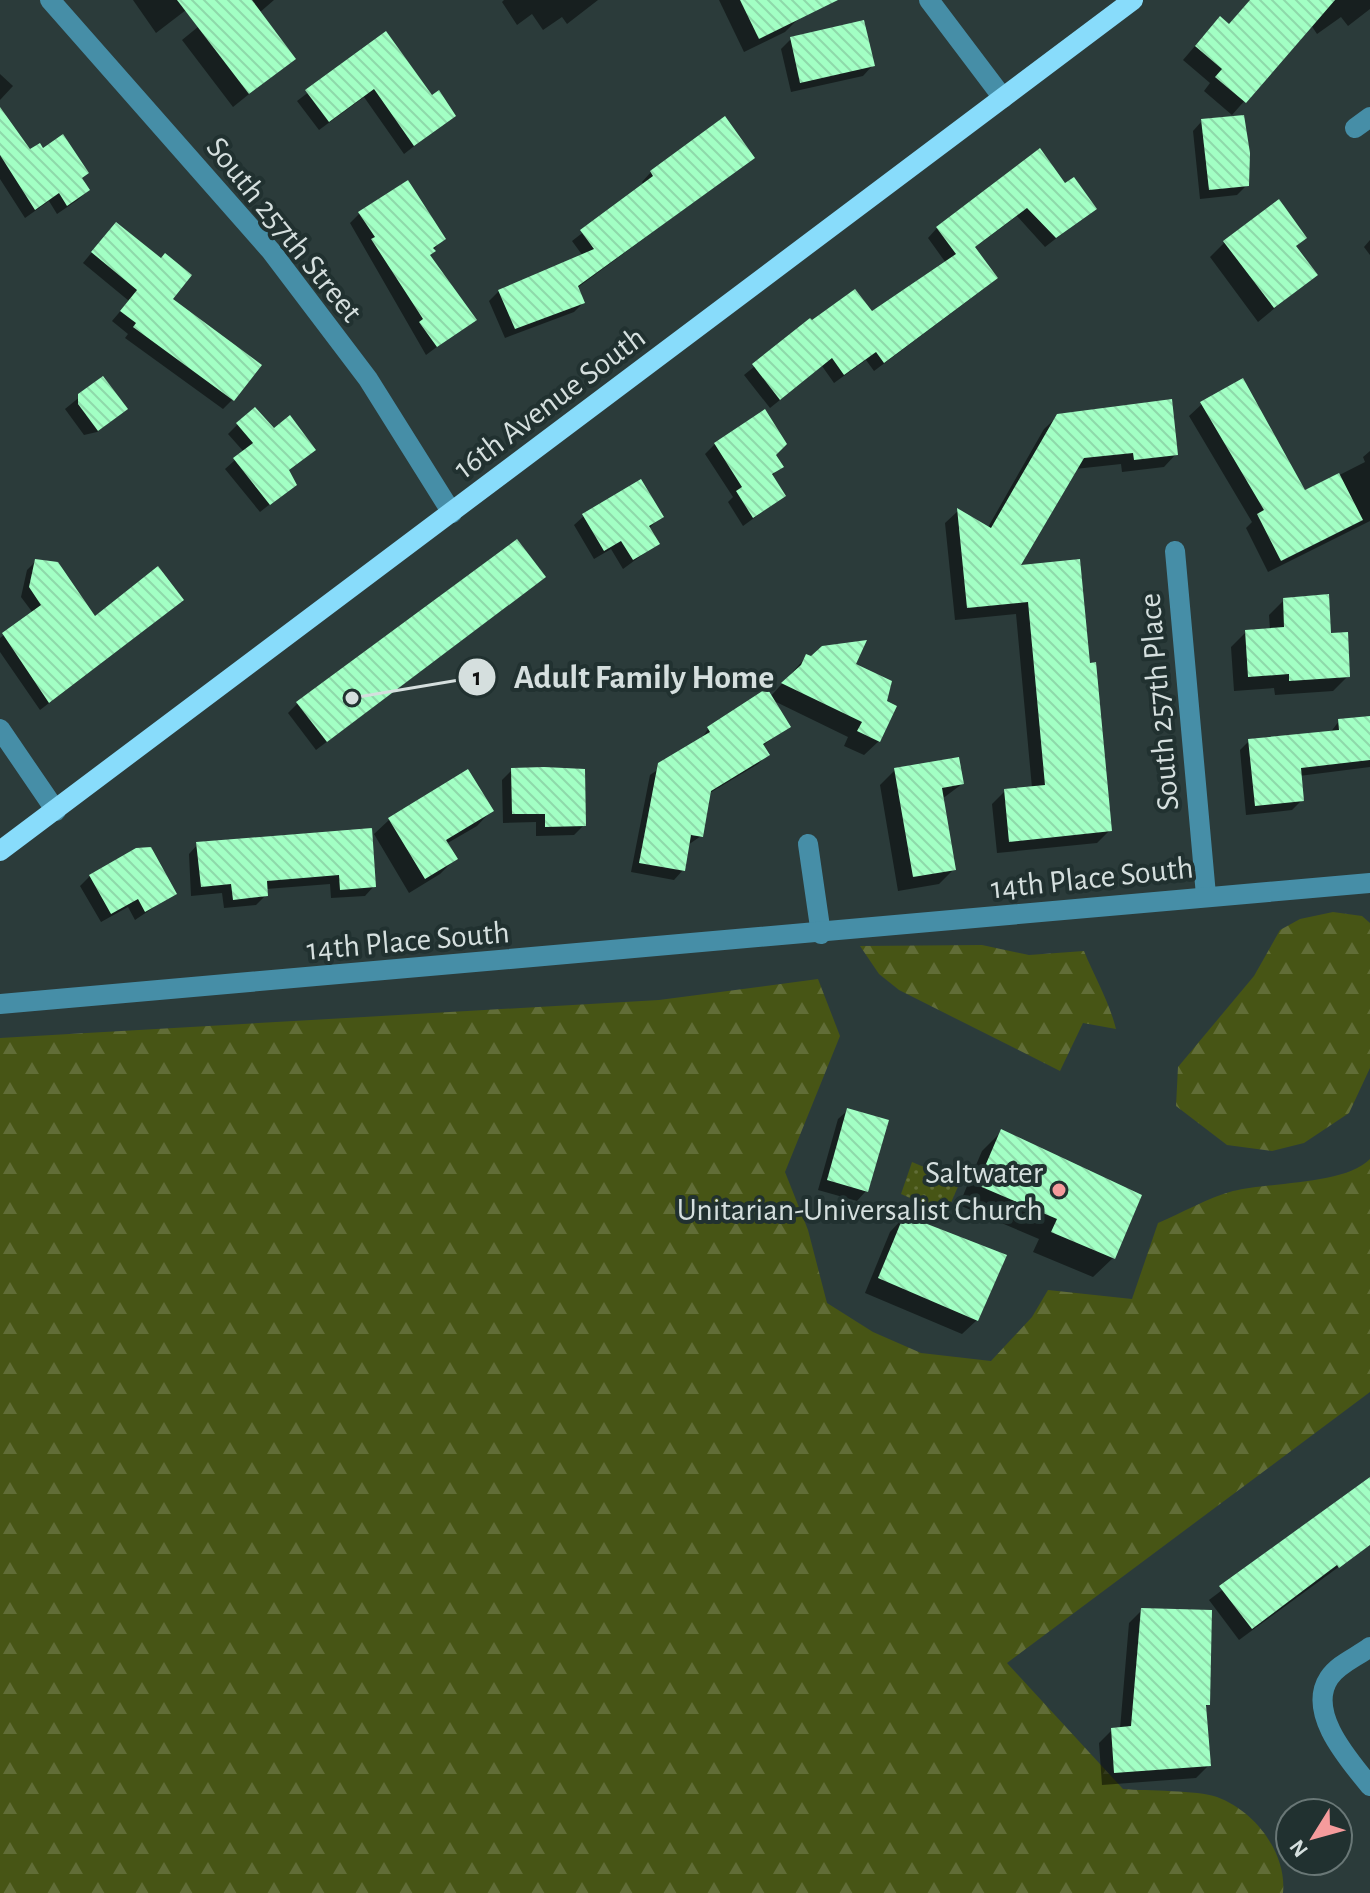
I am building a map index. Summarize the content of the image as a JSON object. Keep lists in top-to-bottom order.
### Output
{
  "streets": {
    "main road": ["16th Avenue South"],
    "street": ["South 257th Street", "South 257th Place", "14th Place South"]
  },
  "crossings": [
    ["South 257th Street", "16th Avenue South"],
    ["South 257th Place", "14th Place South"]
  ],
  "places": ["Adult Family Home", "Saltwater Unitarian-Universalist Church"],
  "north": "bottom left"
}
